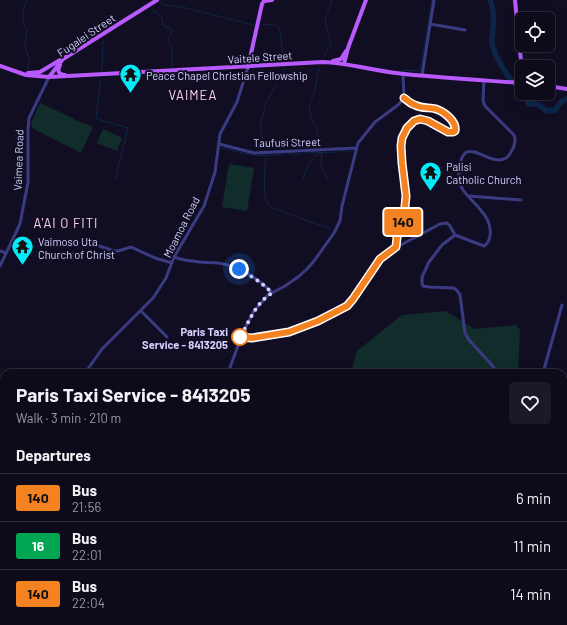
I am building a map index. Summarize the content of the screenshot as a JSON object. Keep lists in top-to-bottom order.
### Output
{
  "streets": {
    "main road": ["Fugalei Street", "Vaitele Street"],
    "street": ["Taufusi Street", "Vaimea Road", "Moamoa Road"]
  },
  "crossings": [
    ["Fugalei Street", "Vaitele Street"],
    ["Fugalei Street", "Vaimea Road"],
    ["Vaitele Street", "Vaimea Road"],
    ["Vaitele Street", "Moamoa Road"],
    ["Taufusi Street", "Moamoa Road"]
  ],
  "districts": ["VAIMEA", "A'AI O FITI"],
  "places": {
    "temple": ["Peace Chapel Christian Fellowship", "Palisi Catholic Church", "Vaimoso Uta Church of Christ"],
    "other": ["Paris Taxi Service - 8413205"]
  },
  "lines": ["bus line 140"],
  "page": {
    "on_map": "140",
    "heading": [
      ["Paris Taxi Service - 8413205", "Walk · 3 min · 210 m"],
      "Departures"
    ],
    "list": [
      {
        "mark": "140",
        "name": "Bus",
        "note": "21:56",
        "value": "6 min"
      },
      {
        "mark": "16",
        "name": "Bus",
        "note": "22:01",
        "value": "11 min"
      },
      {
        "mark": "140",
        "name": "Bus",
        "note": "22:04",
        "value": "14 min"
      }
    ]
  }
}
